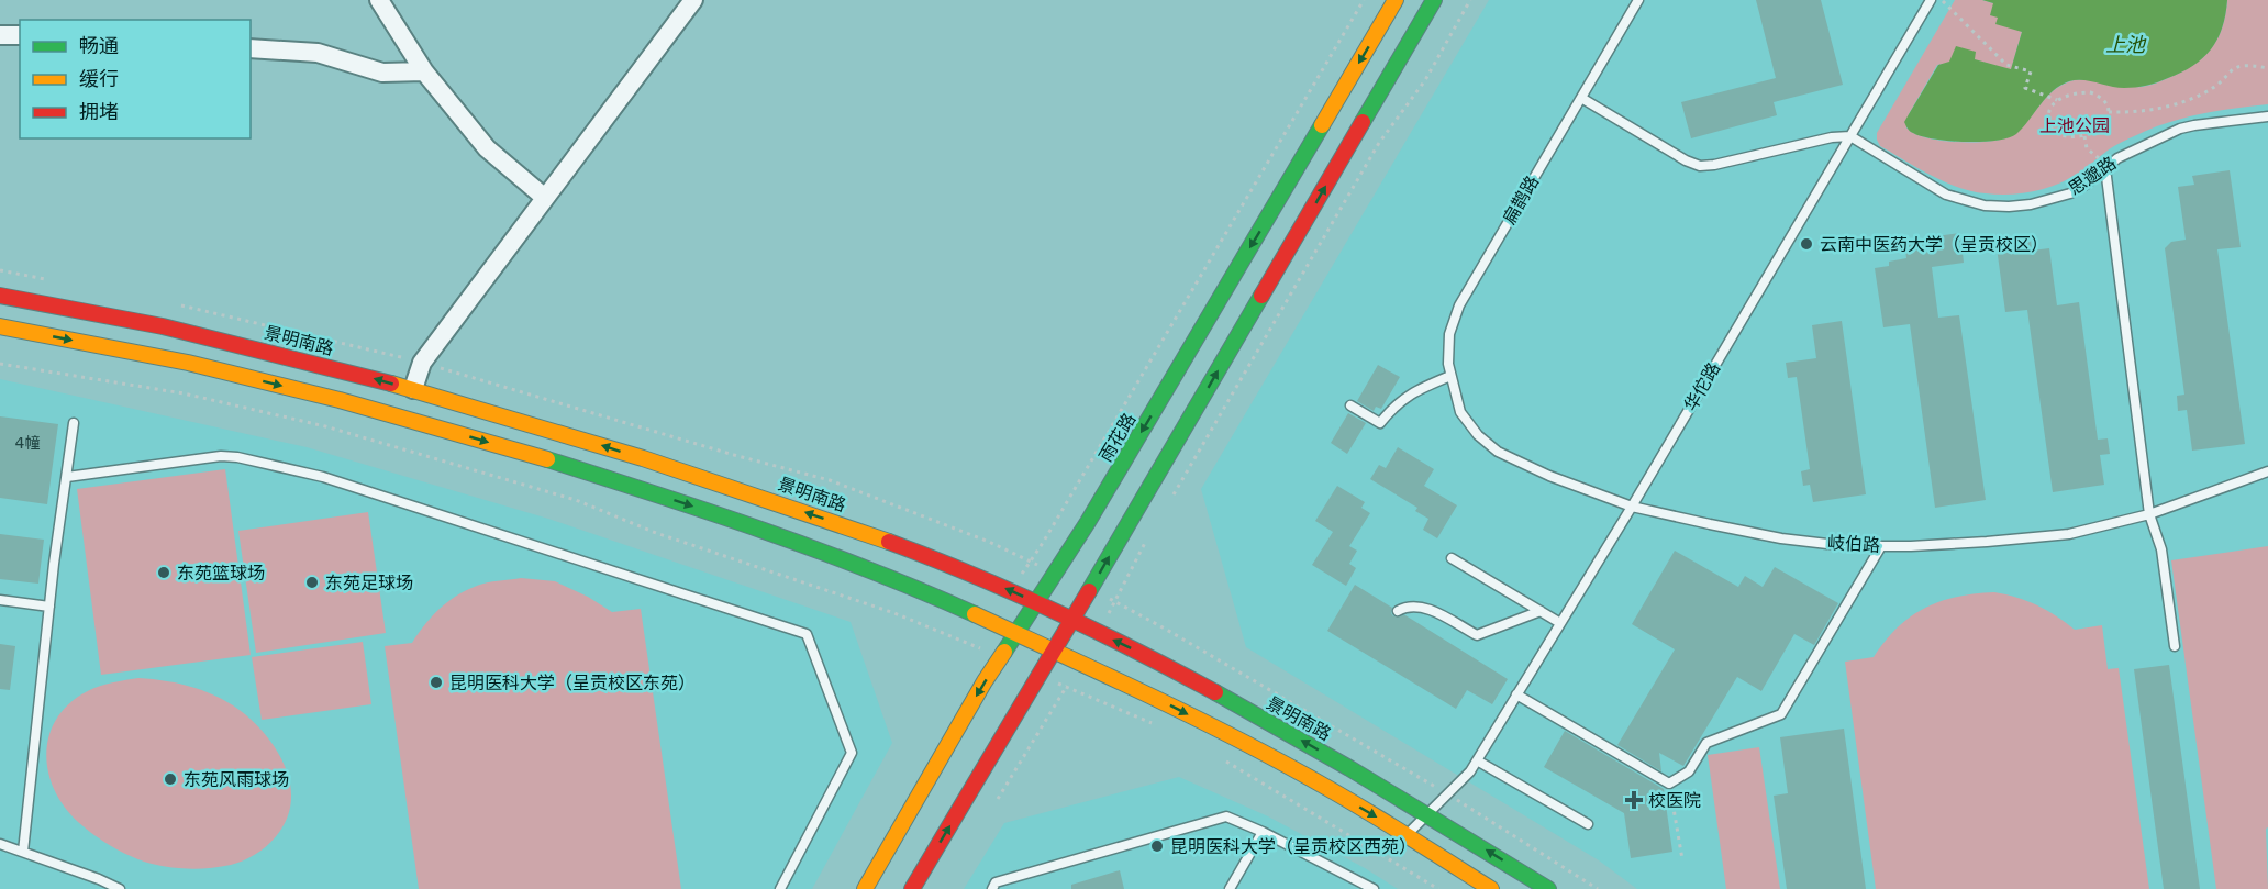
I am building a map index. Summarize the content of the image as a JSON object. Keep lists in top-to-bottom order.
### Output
{
  "streets": {
    "street": ["景明南路", "雨花路"],
    "lane": [
      "思邈路",
      "扁鹊路",
      "华佗路",
      "岐伯路"
    ]
  },
  "crossings": [
    ["思邈路", "华佗路"],
    ["扁鹊路", "岐伯路"],
    ["景明南路", "华佗路"],
    ["景明南路", "雨花路"],
    ["华佗路", "岐伯路"]
  ],
  "water": ["上池"],
  "parks": ["上池公园"],
  "places": {
    "other": [
      "云南中医药大学（呈贡校区）",
      "东苑篮球场",
      "东苑足球场",
      "昆明医科大学（呈贡校区东苑）",
      "东苑风雨球场",
      "昆明医科大学（呈贡校区西苑）"
    ],
    "health": ["校医院"]
  },
  "house_numbers": ["4幢"],
  "legend": ["畅通", "缓行", "拥堵"]
}
